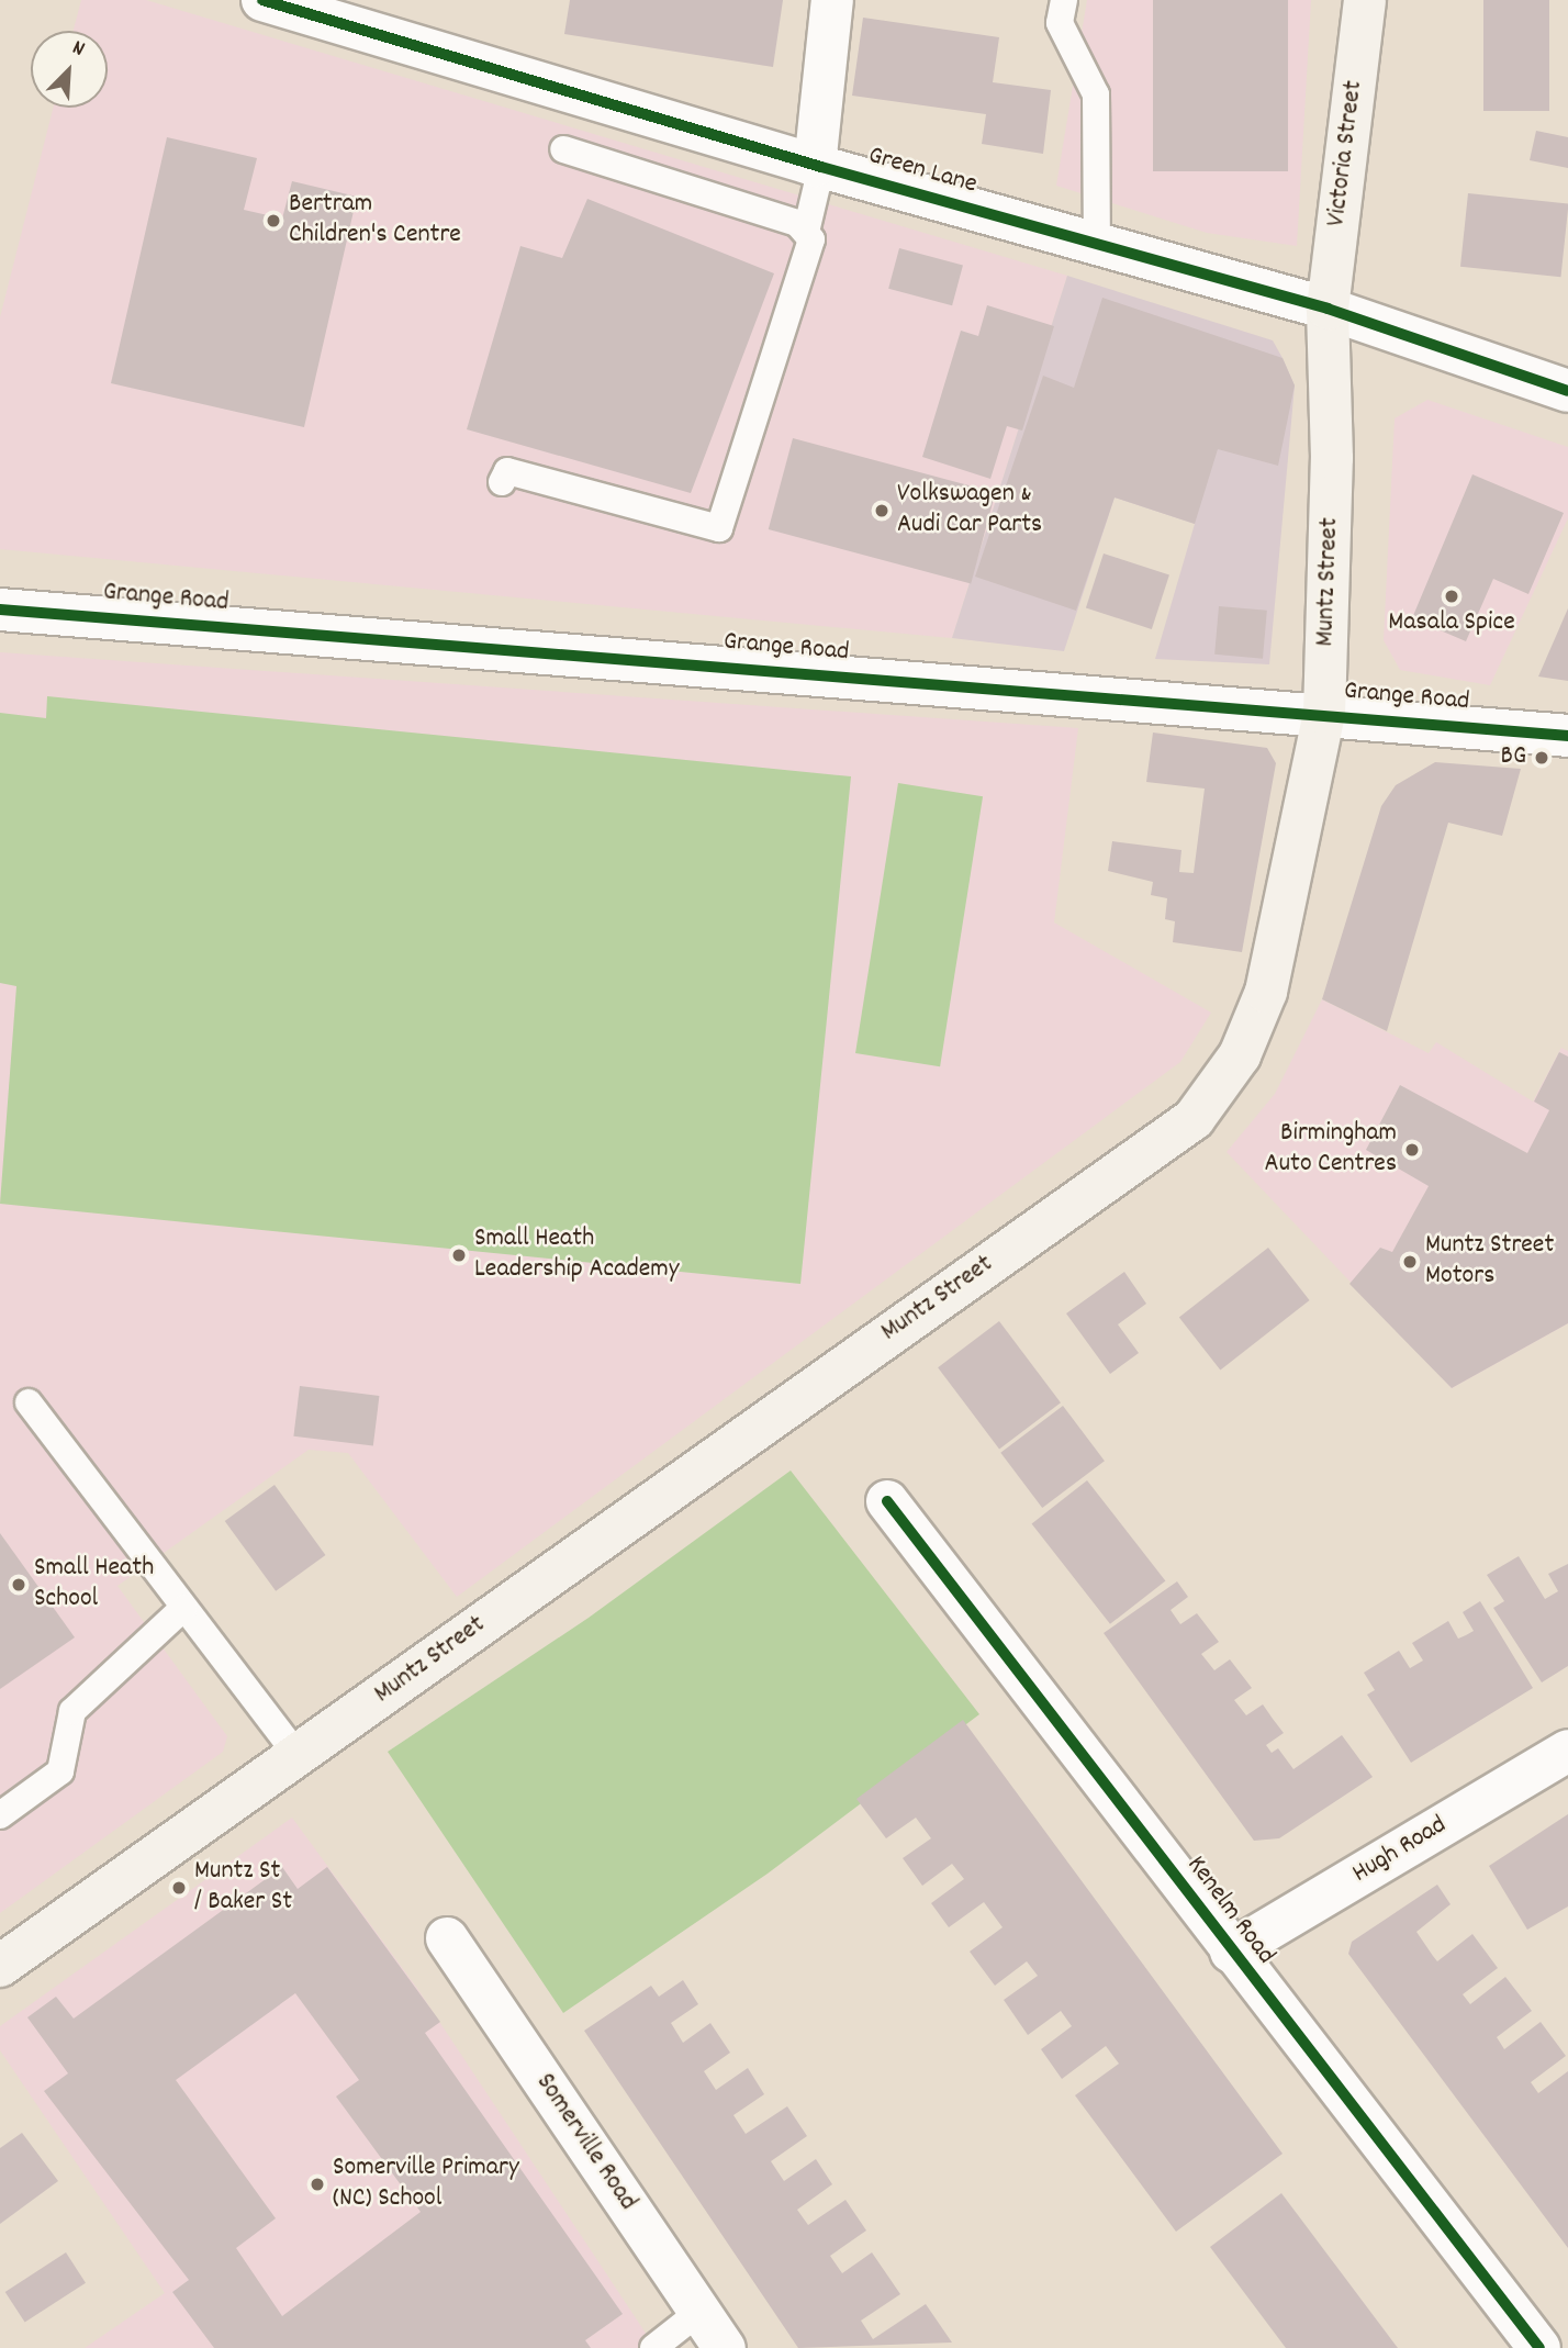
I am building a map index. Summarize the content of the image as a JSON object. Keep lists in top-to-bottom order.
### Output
{
  "streets": {
    "main road": ["Victoria Street", "Muntz Street"],
    "street": [
      "Green Lane",
      "Grange Road",
      "Hugh Road",
      "Kenelm Road",
      "Somerville Road"
    ]
  },
  "crossings": [
    ["Victoria Street", "Green Lane"],
    ["Victoria Street", "Muntz Street"],
    ["Green Lane", "Muntz Street"],
    ["Muntz Street", "Grange Road"],
    ["Hugh Road", "Kenelm Road"]
  ],
  "places": [
    "Bertram Children's Centre",
    "Volkswagen & Audi Car Parts",
    "Masala Spice",
    "BG",
    "Birmingham Auto Centres",
    "Small Heath Leadership Academy",
    "Muntz Street Motors",
    "Small Heath School",
    "Muntz St / Baker St",
    "Somerville Primary (NC) School"
  ],
  "north": "top right"
}
